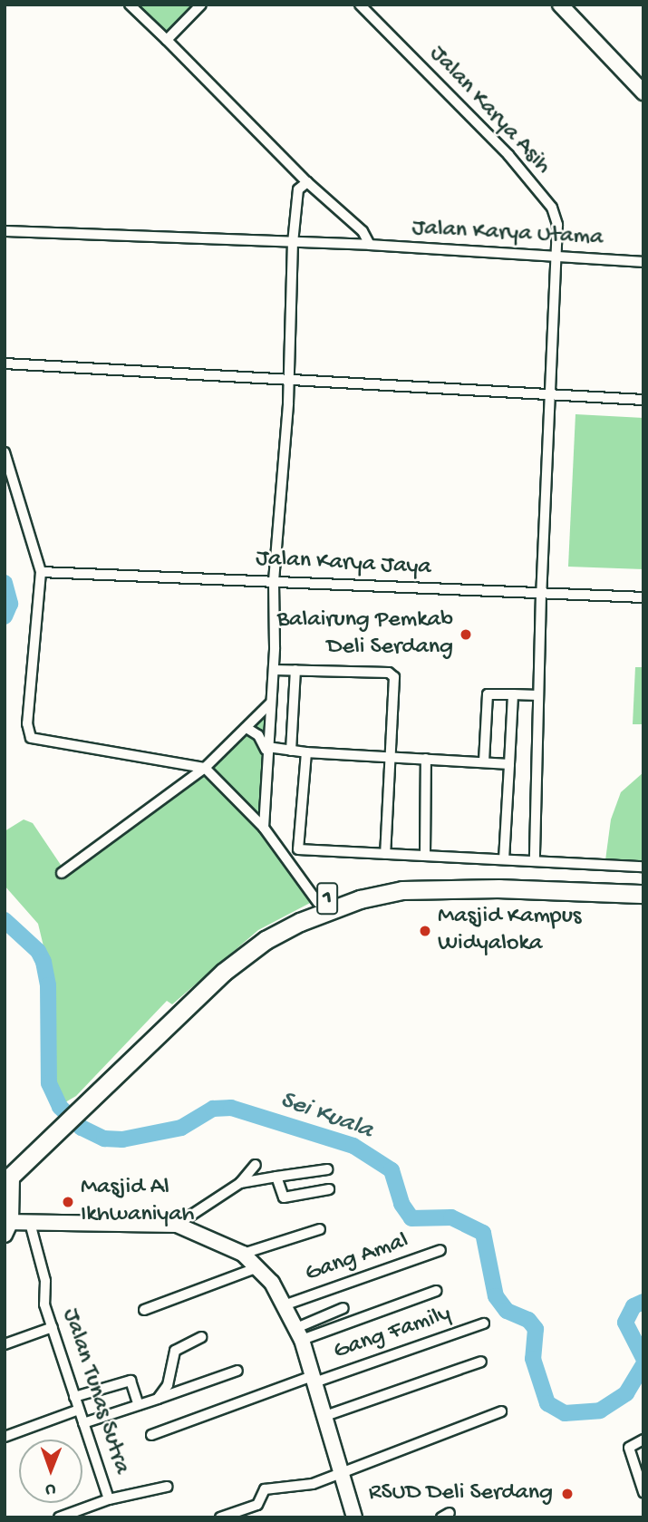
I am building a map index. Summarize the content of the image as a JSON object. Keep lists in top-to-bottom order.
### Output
{
  "streets": {
    "highway": ["1"],
    "street": [
      "Jalan Karya Asih",
      "Jalan Karya Utama",
      "Jalan Karya Jaya",
      "Gang Amal",
      "Gang Family",
      "Jalan Tunas Sutra"
    ]
  },
  "crossings": [
    ["Jalan Karya Asih", "Jalan Karya Utama"],
    ["Jalan Karya Asih", "Jalan Karya Jaya"]
  ],
  "water": ["Sei Kuala"],
  "places": [
    "Balairung Pemkab Deli Serdang",
    "Masjid Kampus Widyaloka",
    "Masjid Al Ikhwaniyah",
    "RSUD Deli Serdang"
  ],
  "north": "bottom"
}
